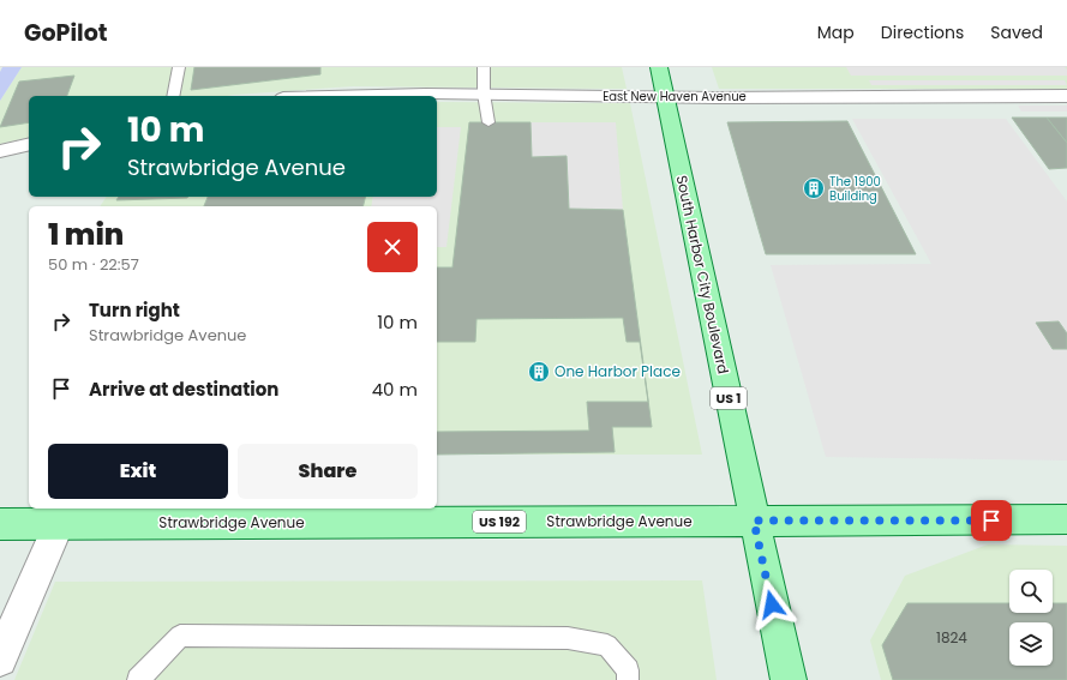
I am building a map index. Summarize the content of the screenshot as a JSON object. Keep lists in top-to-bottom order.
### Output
{
  "streets": {
    "main road": [
      "South Harbor City Boulevard",
      "US 1",
      "US 192",
      "Strawbridge Avenue"
    ],
    "street": ["East New Haven Avenue"]
  },
  "crossings": [
    ["East New Haven Avenue", "South Harbor City Boulevard"],
    ["South Harbor City Boulevard", "Strawbridge Avenue"]
  ],
  "places": {
    "building": ["The 1900 Building", "One Harbor Place"]
  },
  "house_numbers": ["1824"],
  "page": {
    "header": "GoPilot",
    "nav": ["Map", "Directions", "Saved"],
    "turn": ["10 m", "Strawbridge Avenue"],
    "heading": ["1 min", "50 m · 22:57"],
    "list": [
      {
        "name": "Turn right",
        "note": "Strawbridge Avenue",
        "value": "10 m"
      },
      {
        "name": "Arrive at destination",
        "value": "40 m"
      }
    ],
    "buttons": ["Exit", "Share"]
  }
}
